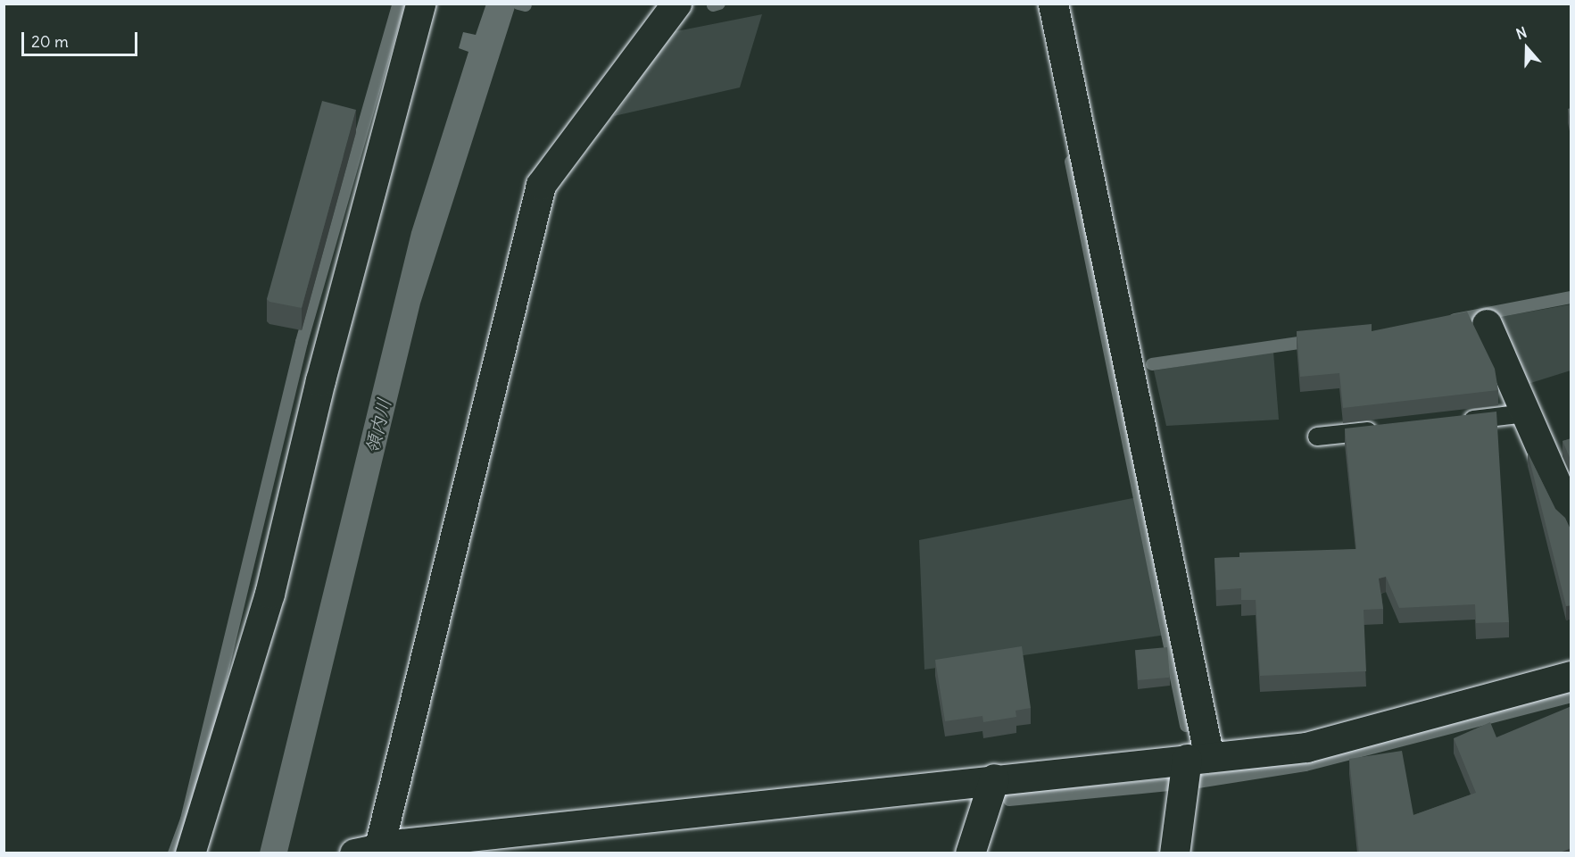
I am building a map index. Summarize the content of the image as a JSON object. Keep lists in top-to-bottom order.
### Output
{
  "water": ["領内川"],
  "scale_bar": "20 m",
  "north": "top"
}
